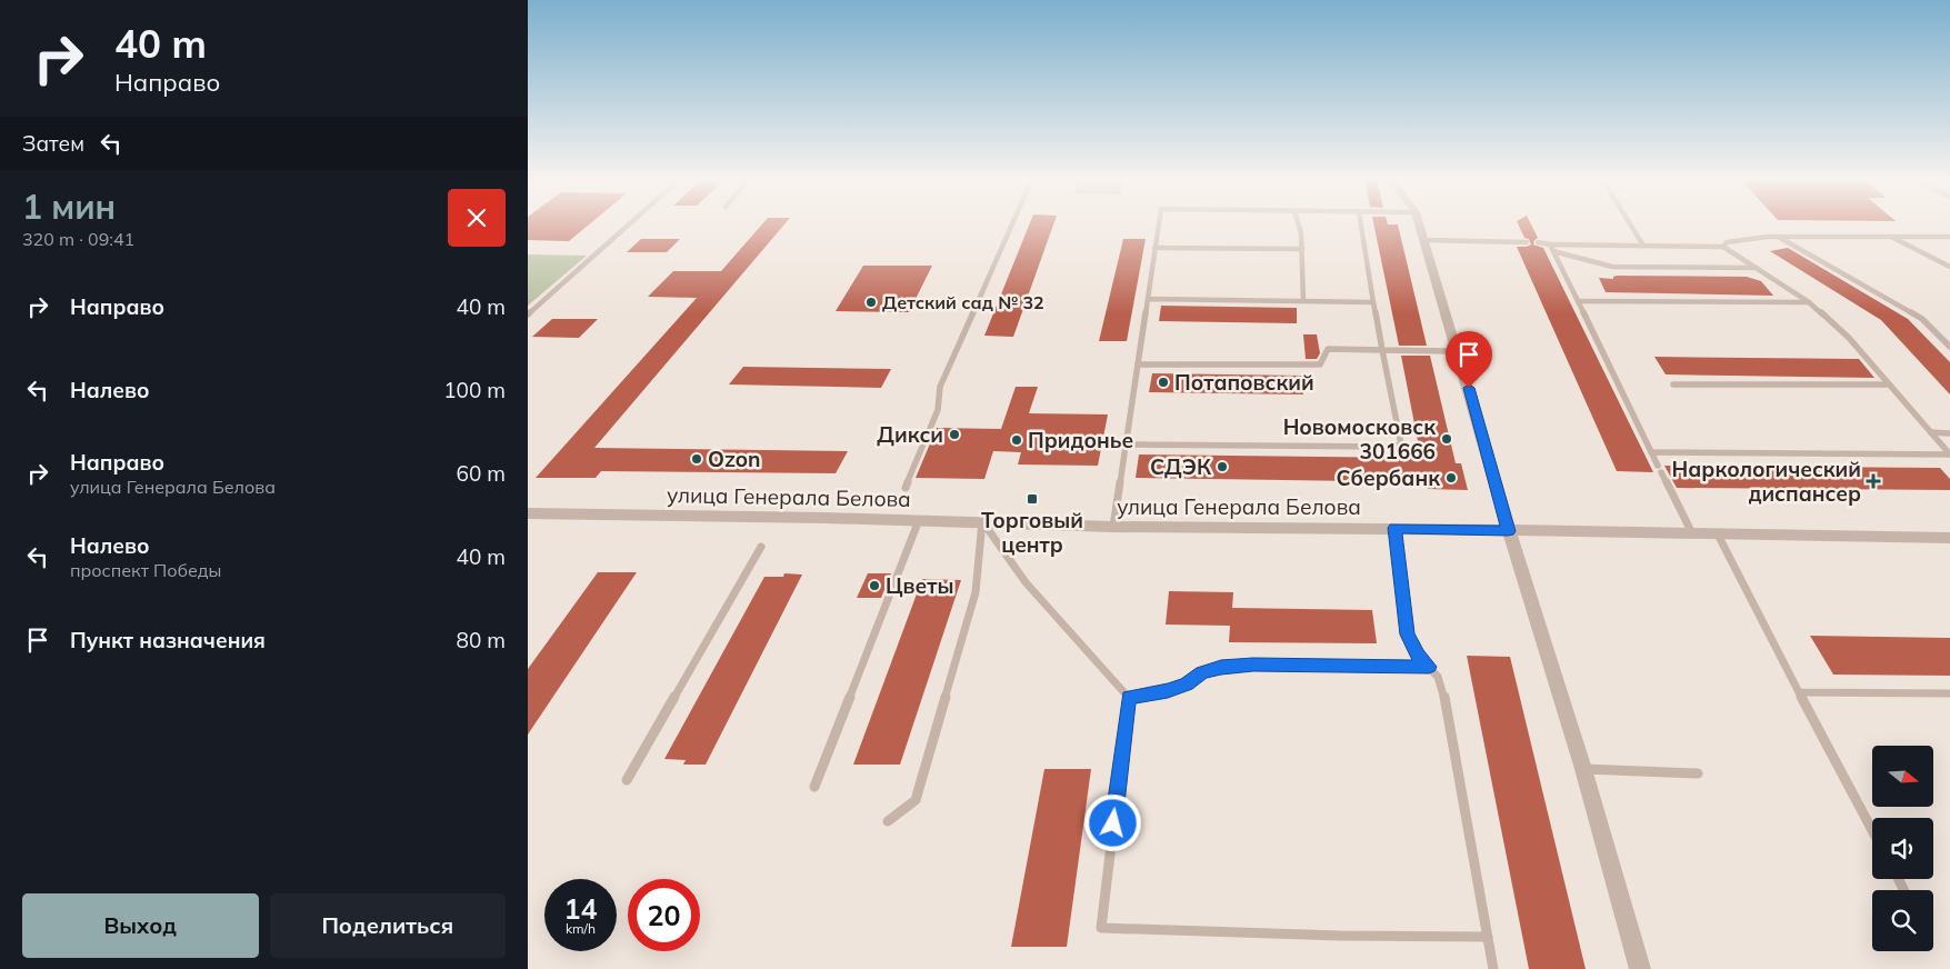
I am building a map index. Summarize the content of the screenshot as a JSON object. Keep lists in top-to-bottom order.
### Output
{
  "streets": {
    "street": ["улица Генерала Белова"]
  },
  "places": {
    "other": [
      "Детский сад № 32",
      "Потаповский",
      "Дикси",
      "Новомосковск 301666",
      "Придонье",
      "Ozon",
      "СДЭК",
      "Сбербанк",
      "Цветы"
    ],
    "health": ["Наркологический диспансер"],
    "transit": ["Торговый центр"]
  },
  "north": "right",
  "page": {
    "turn": ["40 m", "Направо"],
    "then": "Затем",
    "heading": ["1 мин", "320 m · 09:41"],
    "list": [
      {
        "name": "Направо",
        "value": "40 m"
      },
      {
        "name": "Налево",
        "value": "100 m"
      },
      {
        "name": "Направо",
        "note": "улица Генерала Белова",
        "value": "60 m"
      },
      {
        "name": "Налево",
        "note": "проспект Победы",
        "value": "40 m"
      },
      {
        "name": "Пункт назначения",
        "value": "80 m"
      }
    ],
    "speed": "14 km/h",
    "limit": "20",
    "buttons": ["Выход", "Поделиться"]
  }
}
